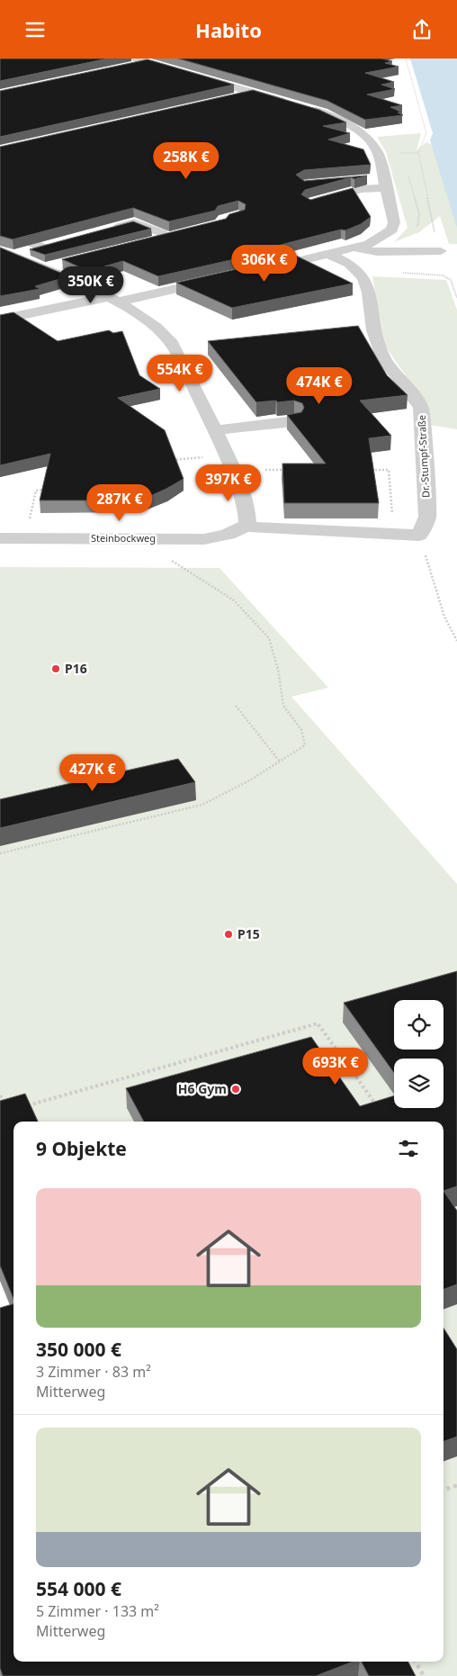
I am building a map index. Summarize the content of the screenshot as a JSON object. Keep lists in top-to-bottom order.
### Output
{
  "streets": {
    "street": ["Dr.-Stumpf-Straße", "Steinbockweg"]
  },
  "places": ["P16", "P15", "H6 Gym"],
  "page": {
    "header": "Habito",
    "price": [
      "258K €",
      "306K €",
      "350K €",
      "554K €",
      "474K €",
      "397K €",
      "287K €",
      "427K €",
      "693K €"
    ],
    "heading": "9 Objekte",
    "list": [
      {
        "name": "350 000 €",
        "note": "3 Zimmer · 83 m² · Mitterweg"
      },
      {
        "name": "554 000 €",
        "note": "5 Zimmer · 133 m² · Mitterweg"
      }
    ]
  }
}
